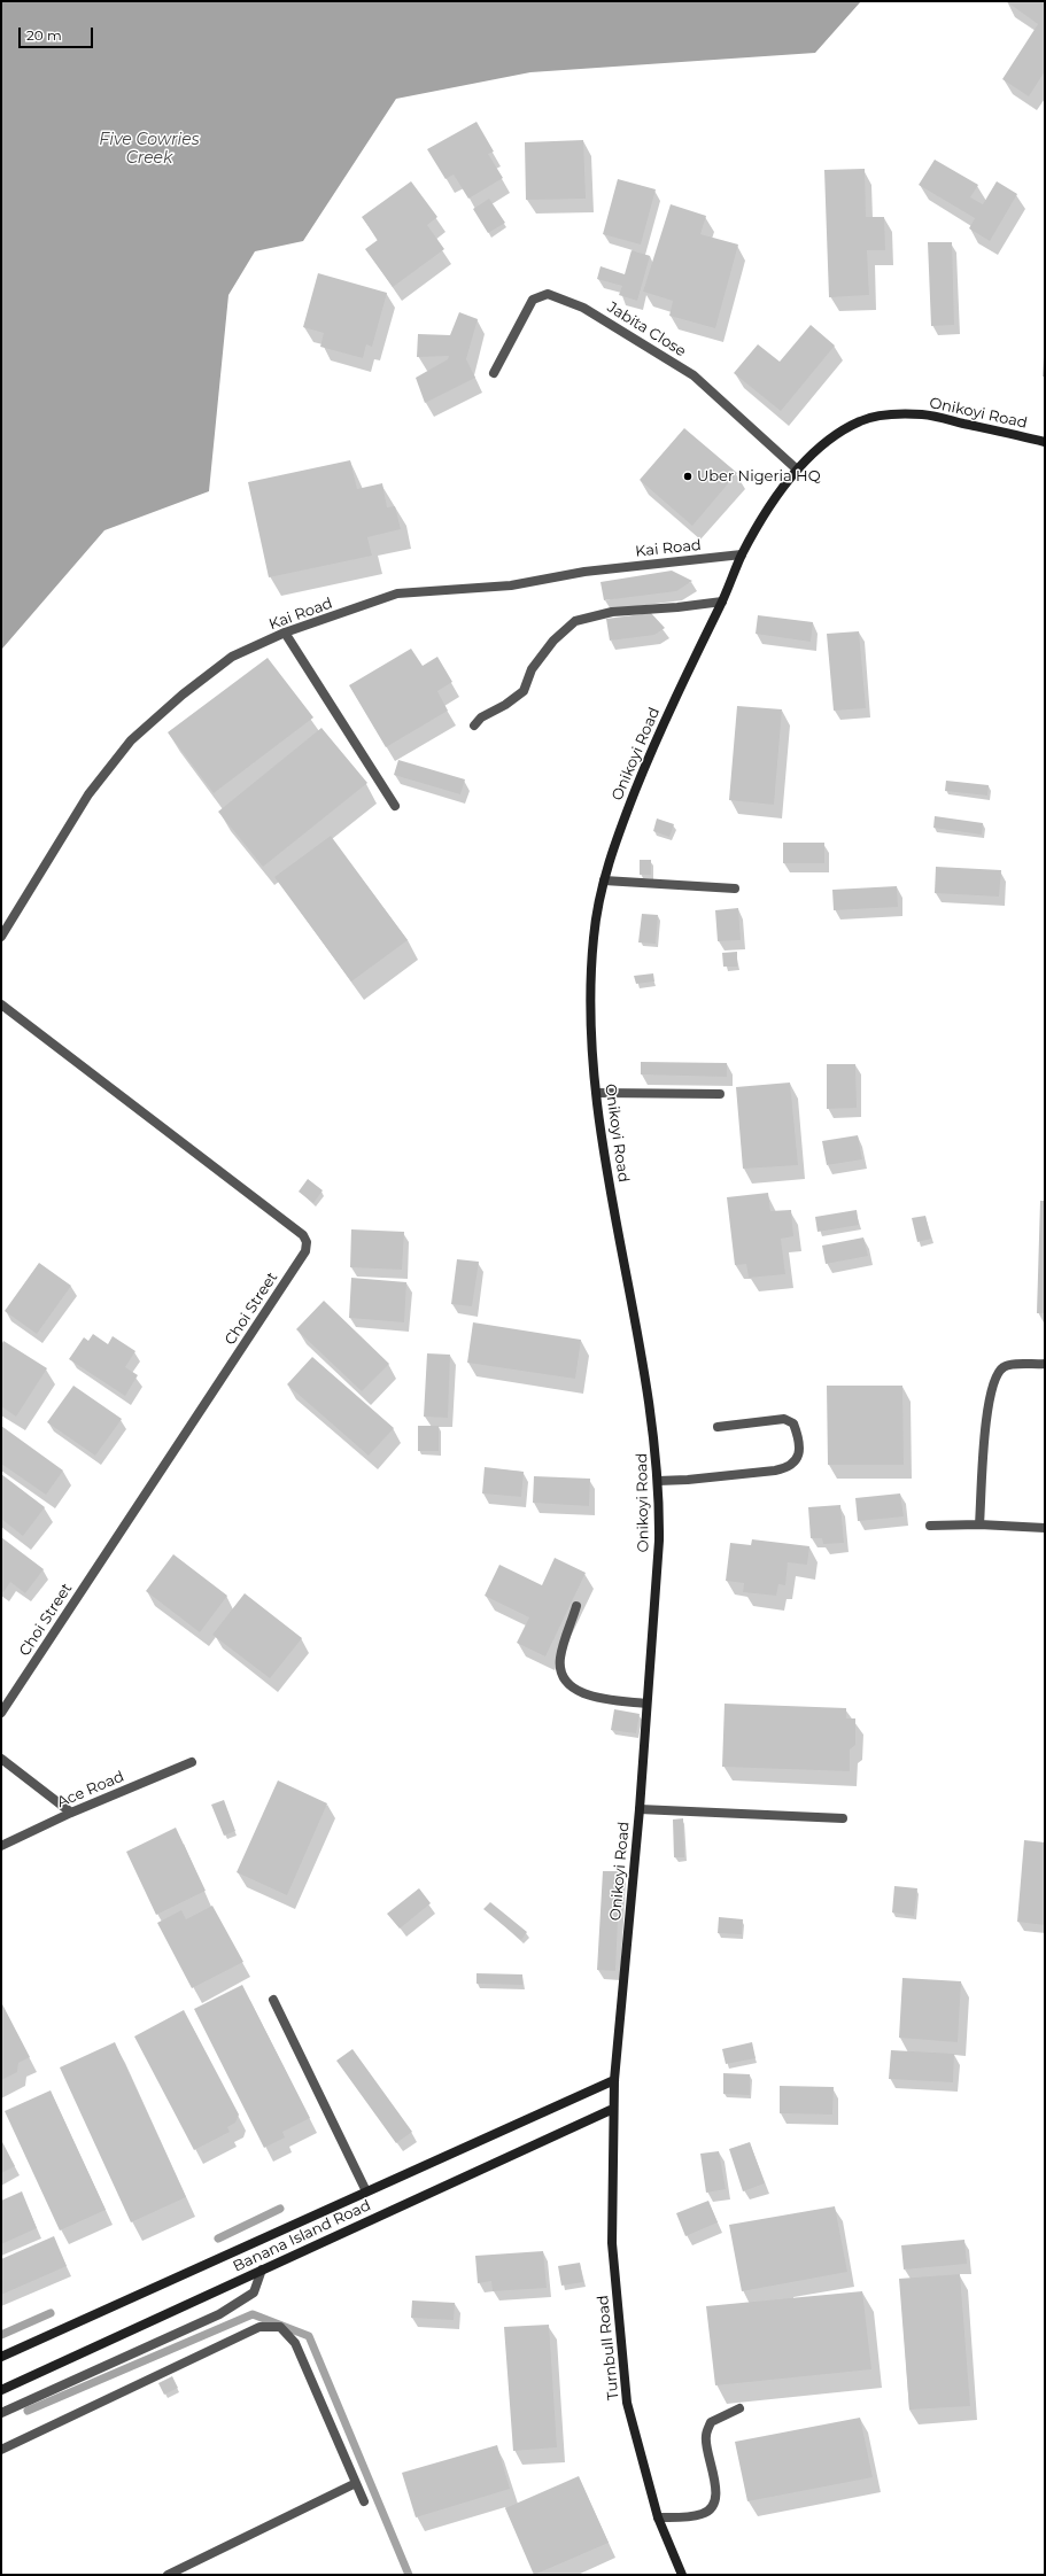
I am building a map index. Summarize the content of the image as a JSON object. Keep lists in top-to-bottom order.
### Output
{
  "streets": {
    "street": [
      "Jabita Close",
      "Onikoyi Road",
      "Kai Road",
      "Choi Street",
      "Ace Road",
      "Banana Island Road",
      "Turnbull Road"
    ]
  },
  "crossings": [
    ["Jabita Close", "Onikoyi Road"],
    ["Onikoyi Road", "Kai Road"],
    ["Onikoyi Road", "Banana Island Road"],
    ["Onikoyi Road", "Turnbull Road"],
    ["Banana Island Road", "Turnbull Road"]
  ],
  "water": ["Five Cowries Creek"],
  "places": ["Uber Nigeria HQ"],
  "scale_bar": "20 m"
}
